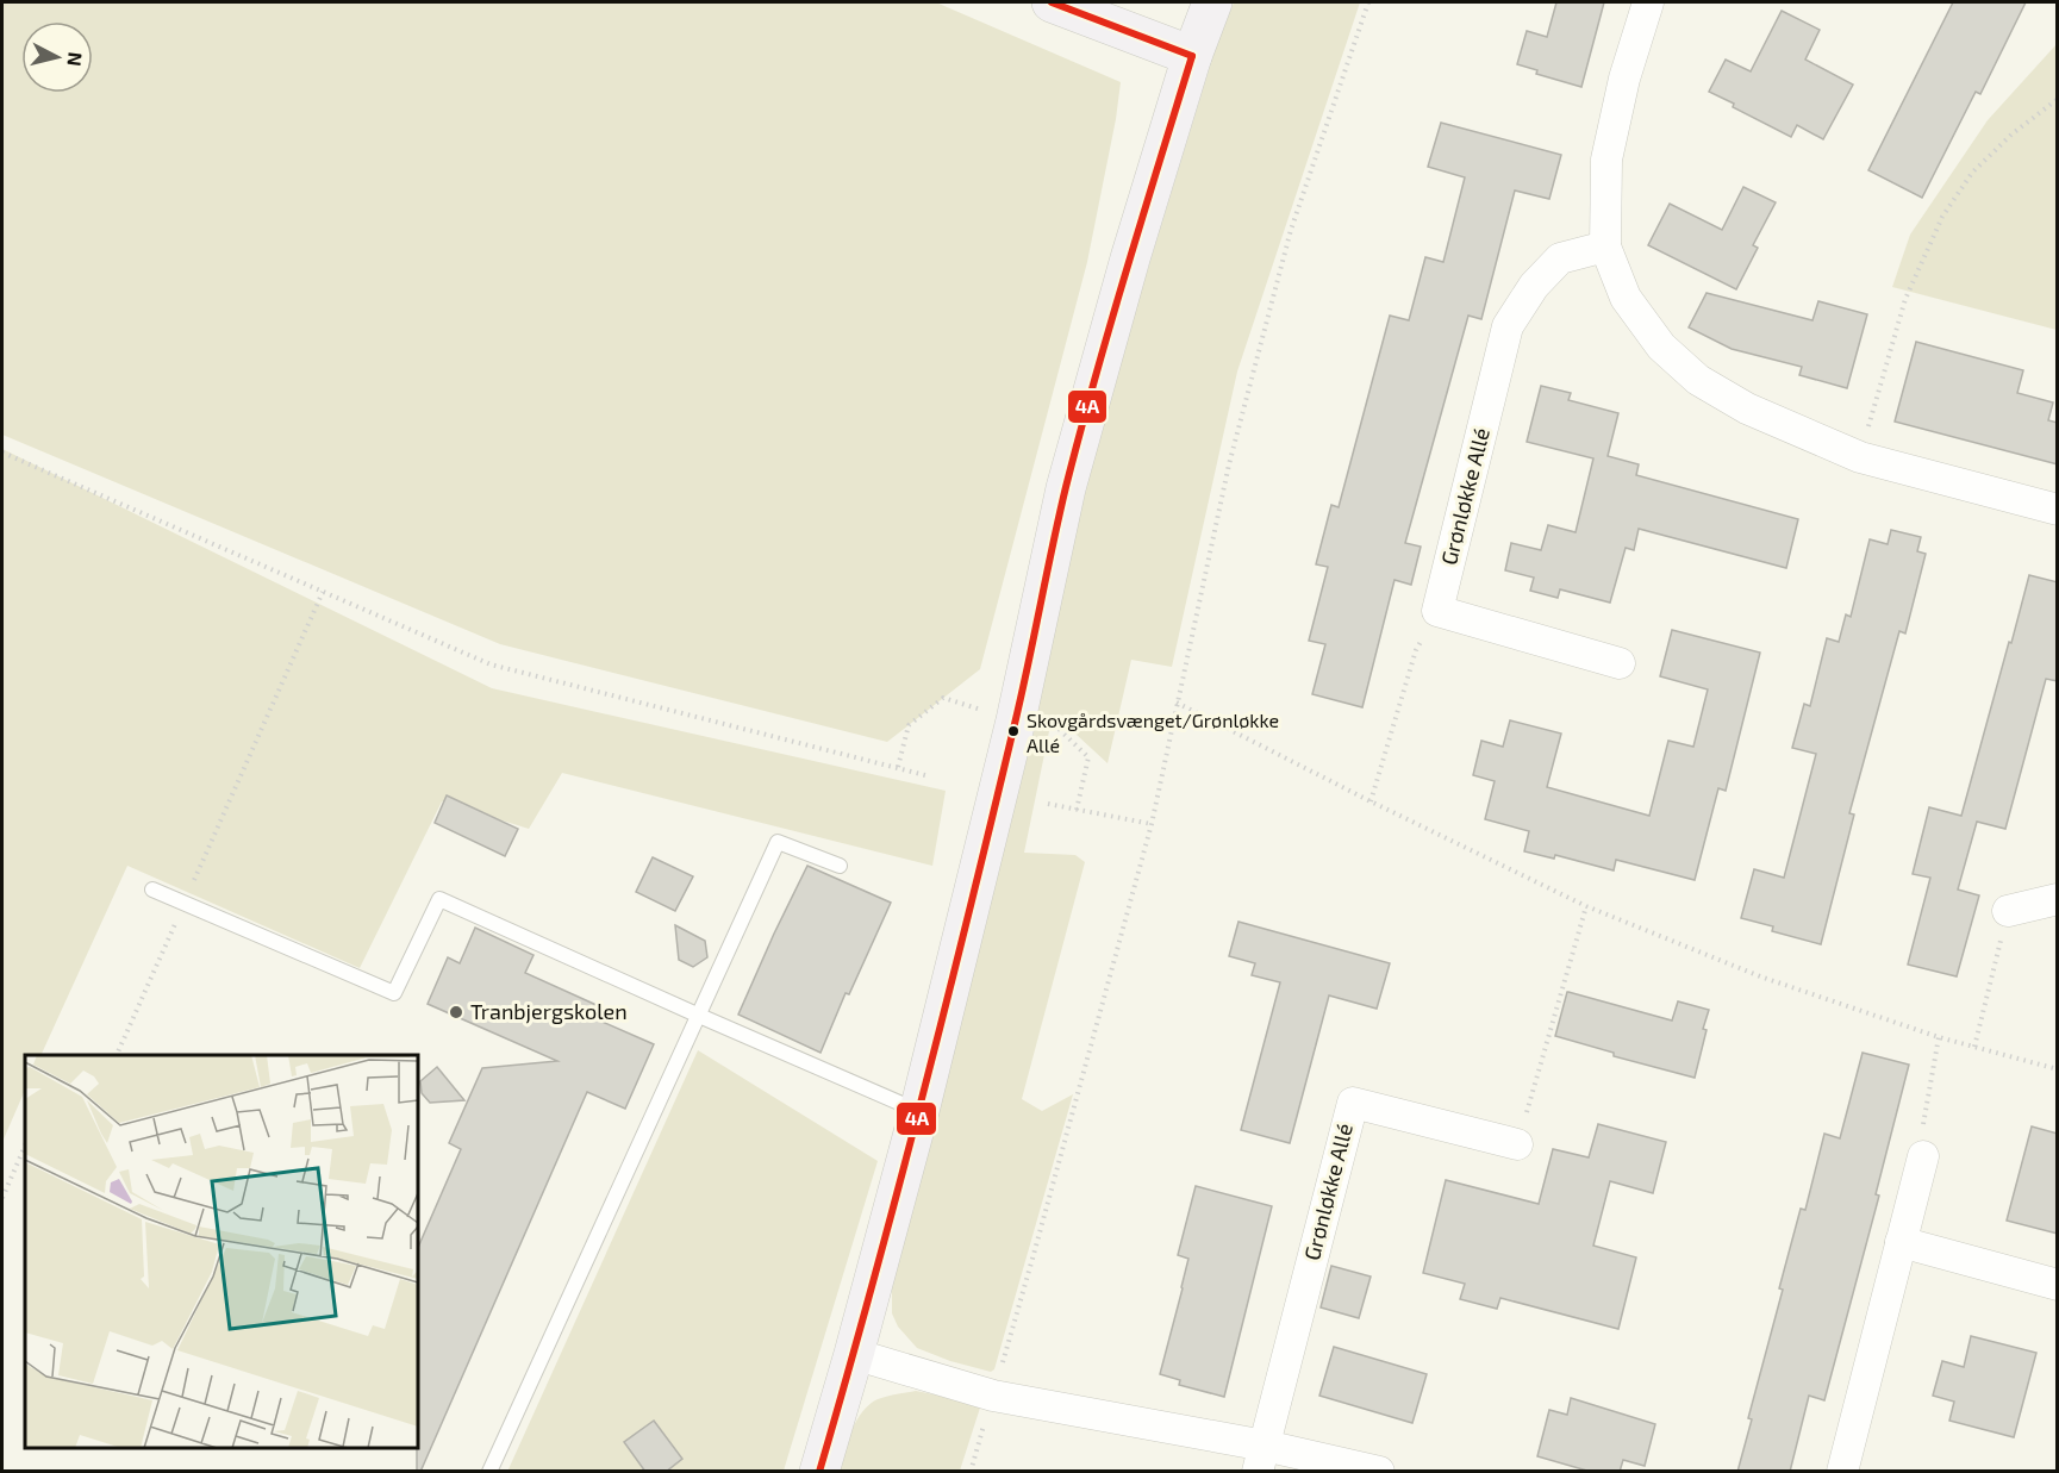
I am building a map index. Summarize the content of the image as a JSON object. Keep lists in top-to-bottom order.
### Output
{
  "streets": {
    "street": ["Grønløkke Allé"]
  },
  "places": ["Skovgårdsvænget/Grønløkke Allé", "Tranbjergskolen"],
  "lines": ["transit line 4A"],
  "north": "right"
}
